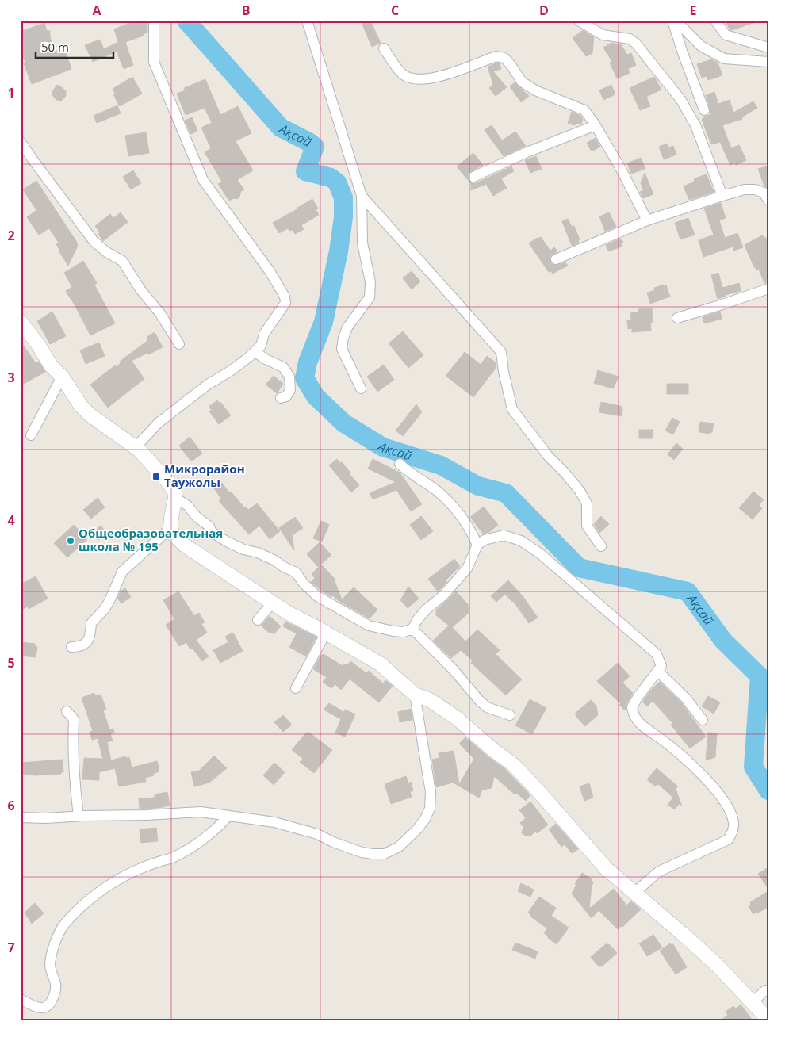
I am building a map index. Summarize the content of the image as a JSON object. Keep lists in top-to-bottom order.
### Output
{
  "water": ["Ақсай"],
  "places": {
    "transit": ["Микрорайон Таужолы"],
    "other": ["Общеобразовательная школа № 195"]
  },
  "scale_bar": "50 m",
  "grid": {
    "columns": [
      "A",
      "B",
      "C",
      "D",
      "E"
    ],
    "rows": [
      "1",
      "2",
      "3",
      "4",
      "5",
      "6",
      "7"
    ]
  }
}
